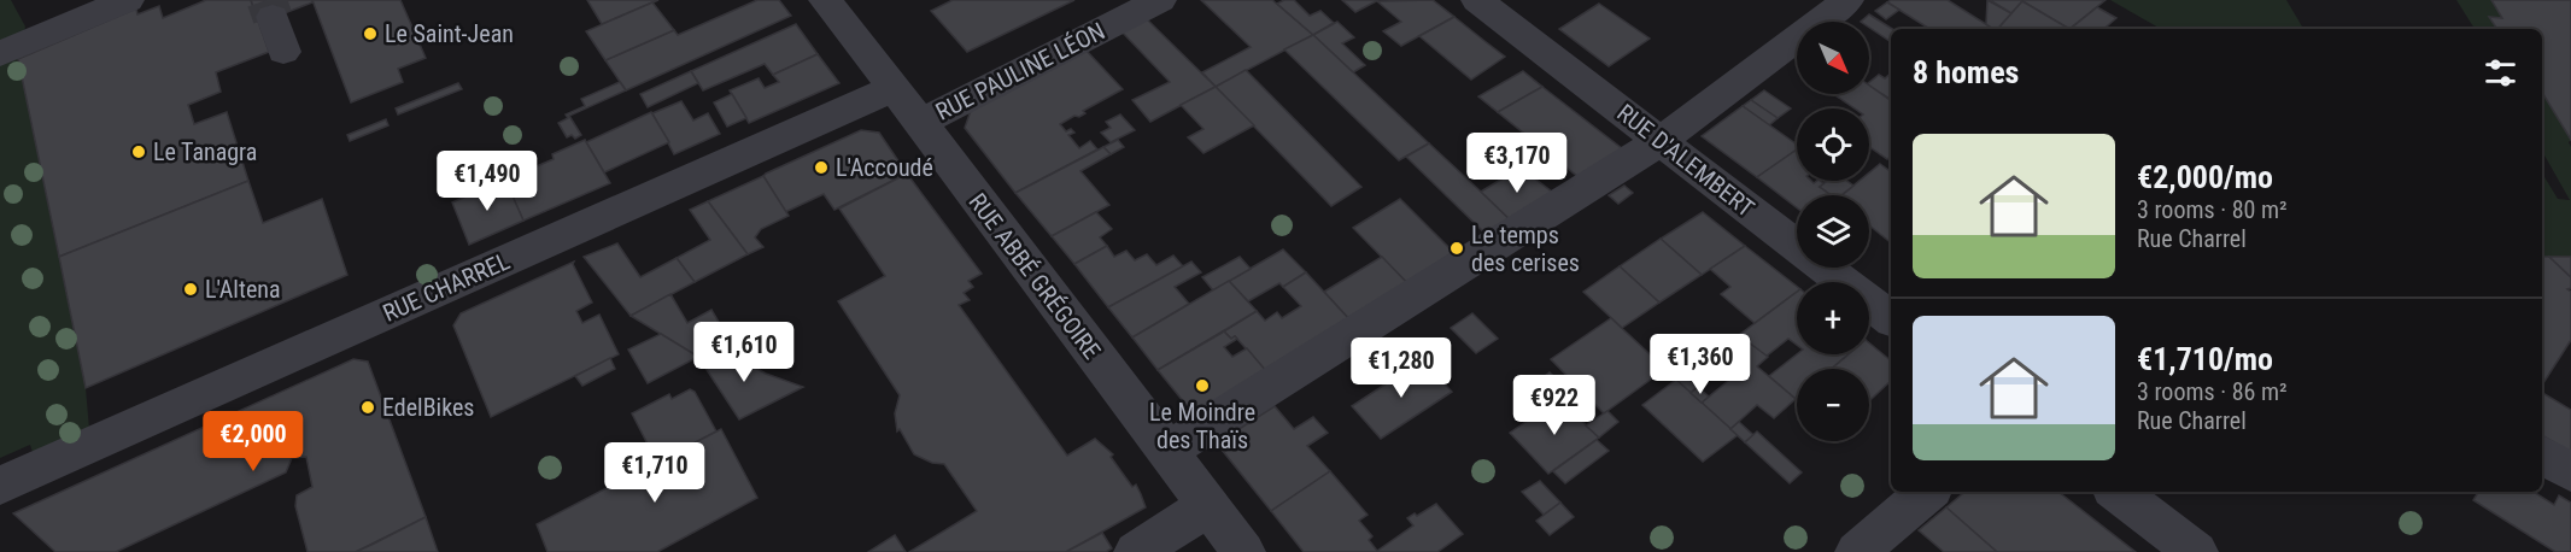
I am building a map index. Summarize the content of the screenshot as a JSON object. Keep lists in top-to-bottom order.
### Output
{
  "streets": {
    "street": [
      "RUE PAULINE LÉON",
      "RUE D'ALEMBERT",
      "RUE ABBÉ GRÉGOIRE",
      "RUE CHARREL"
    ]
  },
  "crossings": [
    ["RUE PAULINE LÉON", "RUE ABBÉ GRÉGOIRE"],
    ["RUE ABBÉ GRÉGOIRE", "RUE CHARREL"]
  ],
  "places": [
    "Le Saint-Jean",
    "Le Tanagra",
    "L'Accoudé",
    "Le temps des cerises",
    "L'Altena",
    "Le Moindre des Thaïs",
    "EdelBikes"
  ],
  "north": "bottom right",
  "page": {
    "map_buttons": ["+", "−"],
    "heading": "8 homes",
    "list": [
      {
        "name": "€2,000/mo",
        "note": "3 rooms · 80 m² · Rue Charrel"
      },
      {
        "name": "€1,710/mo",
        "note": "3 rooms · 86 m² · Rue Charrel"
      }
    ],
    "price": [
      "€3,170",
      "€1,490",
      "€1,610",
      "€1,360",
      "€1,280",
      "€922",
      "€2,000",
      "€1,710"
    ]
  }
}
